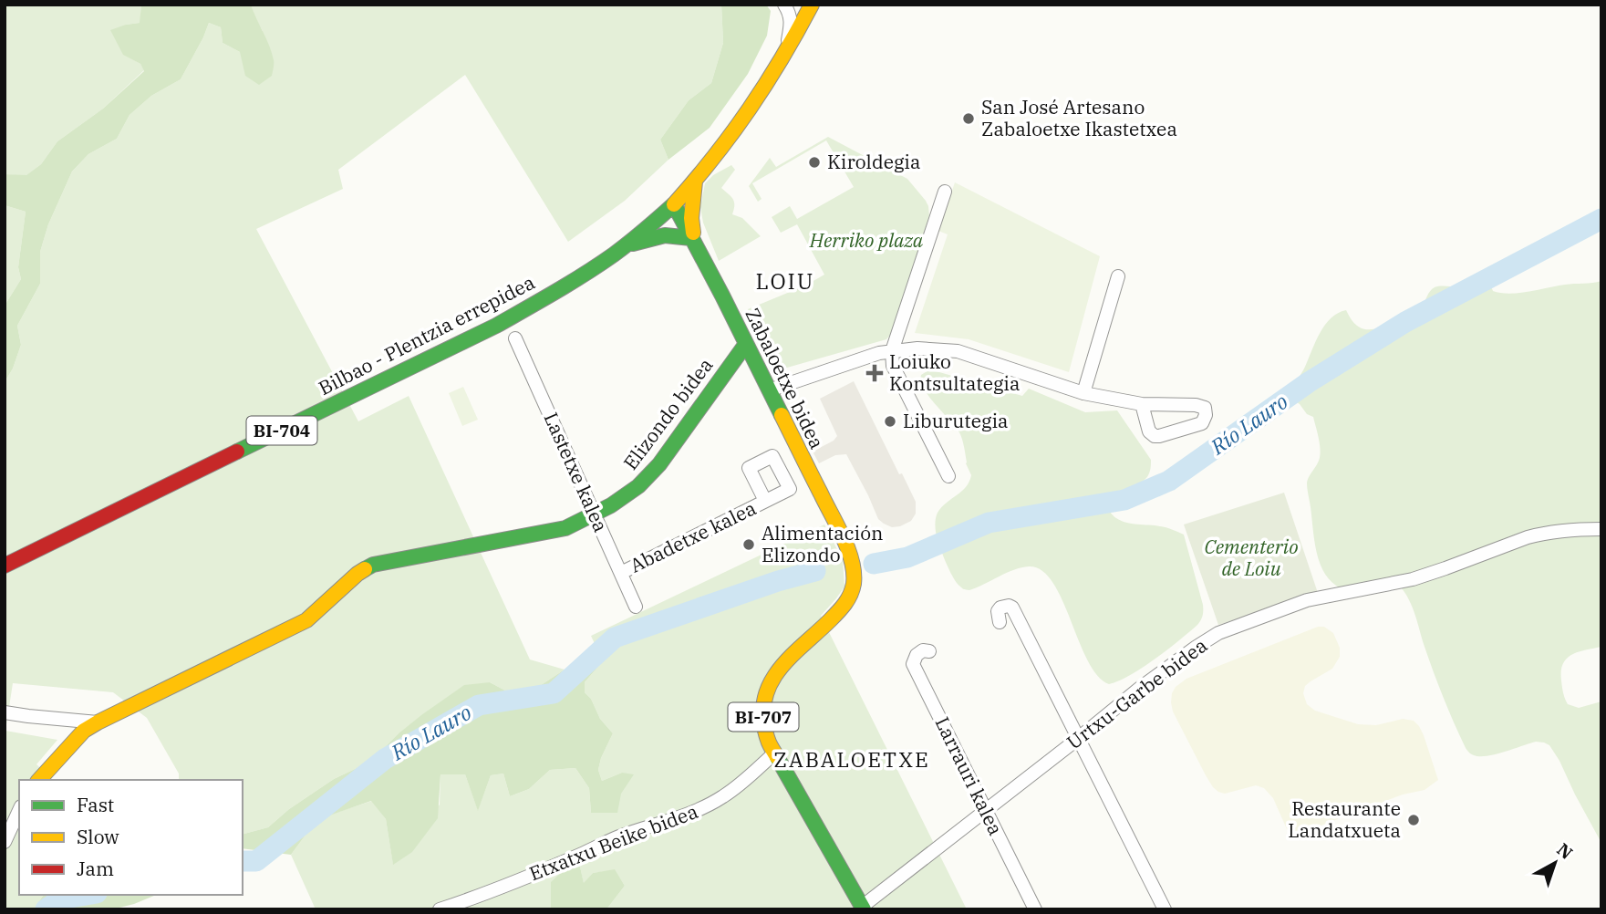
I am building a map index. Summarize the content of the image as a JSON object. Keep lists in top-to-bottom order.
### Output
{
  "streets": {
    "main road": [
      "Bilbao - Plentzia errepidea",
      "Zabaloetxe bidea",
      "Elizondo bidea",
      "BI-704",
      "BI-707"
    ],
    "street": [
      "Lastetxe kalea",
      "Abadetxe kalea",
      "Urtxu-Garbe bidea",
      "Larrauri kalea",
      "Etxatxu Beike bidea"
    ]
  },
  "crossings": [
    ["Bilbao - Plentzia errepidea", "BI-704"],
    ["Zabaloetxe bidea", "Elizondo bidea"],
    ["Zabaloetxe bidea", "BI-704"],
    ["Zabaloetxe bidea", "BI-707"],
    ["Zabaloetxe bidea", "Etxatxu Beike bidea"],
    ["Elizondo bidea", "Lastetxe kalea"],
    ["Lastetxe kalea", "Abadetxe kalea"],
    ["Urtxu-Garbe bidea", "BI-707"],
    ["Urtxu-Garbe bidea", "Larrauri kalea"],
    ["BI-707", "Etxatxu Beike bidea"]
  ],
  "districts": ["LOIU", "ZABALOETXE"],
  "water": ["Río Lauro"],
  "parks": ["Herriko plaza", "Cementerio de Loiu"],
  "places": {
    "other": [
      "San José Artesano Zabaloetxe Ikastetxea",
      "Kiroldegia",
      "Liburutegia",
      "Alimentación Elizondo",
      "Restaurante Landatxueta"
    ],
    "health": ["Loiuko Kontsultategia"]
  },
  "legend": ["Fast", "Slow", "Jam"],
  "north": "top right"
}
